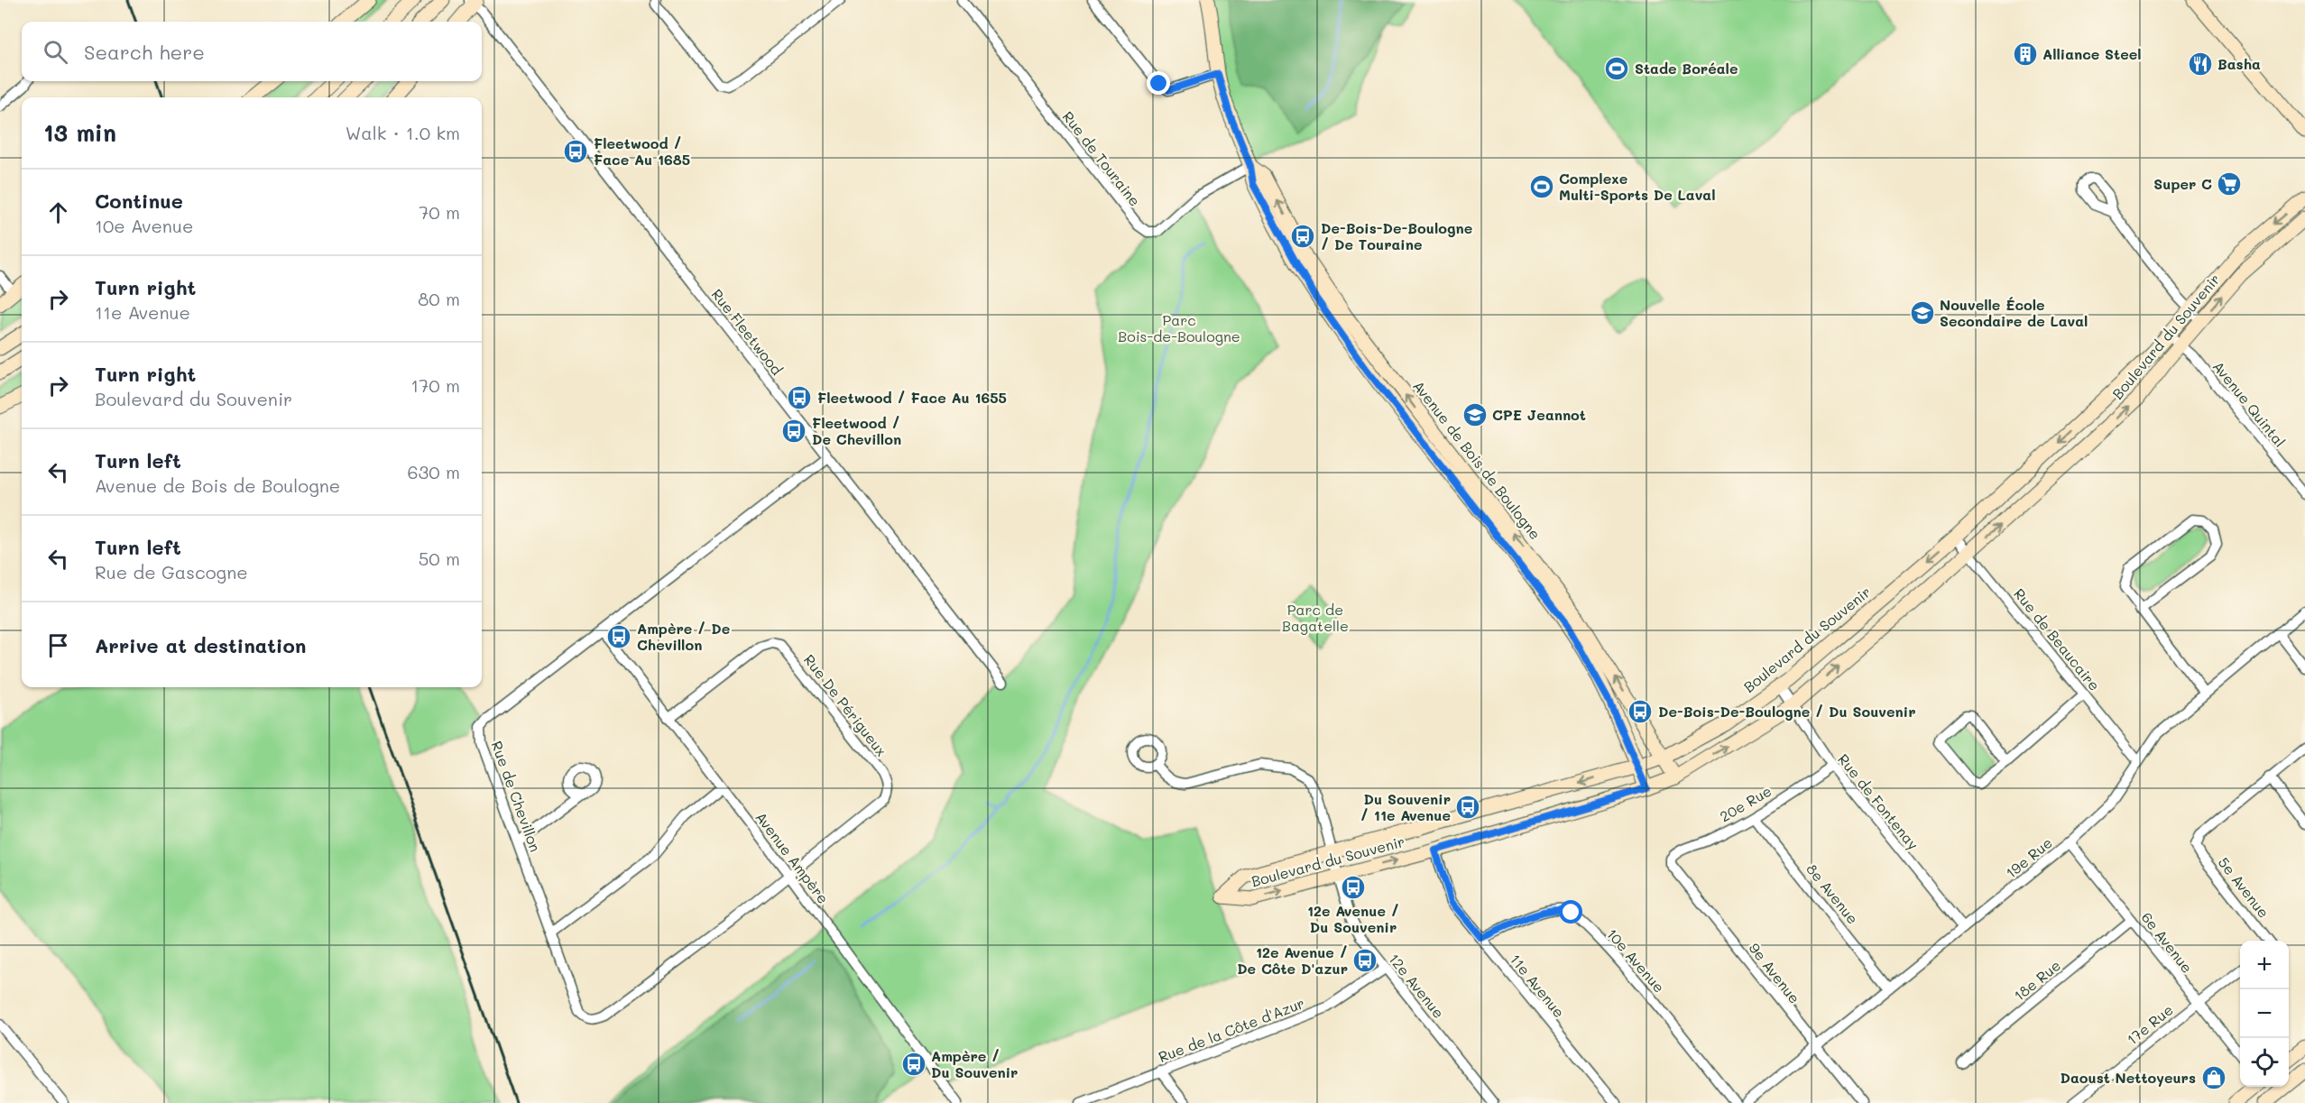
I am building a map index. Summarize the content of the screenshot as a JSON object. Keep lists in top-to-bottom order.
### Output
{
  "streets": {
    "street": [
      "Rue de Touraine",
      "Rue Fleetwood",
      "Boulevard du Souvenir",
      "Avenue Quintal",
      "Avenue de Bois de Boulogne",
      "Rue de Beaucaire",
      "Rue De Périgueux",
      "Rue de Chevillon",
      "Rue de Fontenay",
      "20e Rue",
      "Avenue Ampère",
      "19e Rue",
      "5e Avenue",
      "8e Avenue",
      "6e Avenue",
      "10e Avenue",
      "9e Avenue",
      "18e Rue",
      "12e Avenue",
      "11e Avenue",
      "17e Rue",
      "Rue de la Côte d'Azur"
    ]
  },
  "crossings": [
    ["Rue de Touraine", "Avenue de Bois de Boulogne"],
    ["Rue Fleetwood", "Rue de Chevillon"],
    ["Boulevard du Souvenir", "Avenue Quintal"],
    ["Boulevard du Souvenir", "Avenue de Bois de Boulogne"],
    ["Boulevard du Souvenir", "Rue de Beaucaire"],
    ["Boulevard du Souvenir", "Rue de Fontenay"],
    ["Boulevard du Souvenir", "12e Avenue"],
    ["Boulevard du Souvenir", "11e Avenue"],
    ["Rue de Beaucaire", "19e Rue"],
    ["Rue De Périgueux", "Rue de Chevillon"],
    ["Rue De Périgueux", "Avenue Ampère"],
    ["Rue de Chevillon", "Avenue Ampère"],
    ["Rue de Fontenay", "20e Rue"],
    ["Rue de Fontenay", "19e Rue"],
    ["20e Rue", "8e Avenue"],
    ["20e Rue", "9e Avenue"],
    ["19e Rue", "8e Avenue"],
    ["19e Rue", "6e Avenue"],
    ["19e Rue", "9e Avenue"],
    ["6e Avenue", "18e Rue"],
    ["6e Avenue", "17e Rue"],
    ["10e Avenue", "11e Avenue"],
    ["12e Avenue", "Rue de la Côte d'Azur"]
  ],
  "parks": ["Parc Bois-de-Boulogne", "Parc de Bagatelle"],
  "places": {
    "building": ["Alliance Steel"],
    "restaurant": ["Basha"],
    "sports": ["Stade Boréale", "Complexe Multi-Sports De Laval"],
    "bus stop": [
      "Fleetwood / Face Au 1685",
      "De-Bois-De-Boulogne / De Touraine",
      "Fleetwood / Face Au 1655",
      "Fleetwood / De Chevillon",
      "Ampère / De Chevillon",
      "De-Bois-De-Boulogne / Du Souvenir",
      "Du Souvenir / 11e Avenue",
      "12e Avenue / Du Souvenir",
      "12e Avenue / De Côte D'azur",
      "Ampère / Du Souvenir"
    ],
    "supermarket": ["Super C"],
    "school or university": ["Nouvelle École Secondaire de Laval", "CPE Jeannot"],
    "shop": ["Daoust Nettoyeurs"]
  },
  "page": {
    "search": "Search here",
    "heading": ["13 min", "Walk · 1.0 km"],
    "list": [
      ["Continue", "10e Avenue", "70 m"],
      ["Turn right", "11e Avenue", "80 m"],
      ["Turn right", "Boulevard du Souvenir", "170 m"],
      ["Turn left", "Avenue de Bois de Boulogne", "630 m"],
      ["Turn left", "Rue de Gascogne", "50 m"],
      "Arrive at destination"
    ],
    "map_buttons": ["+", "−"]
  }
}
